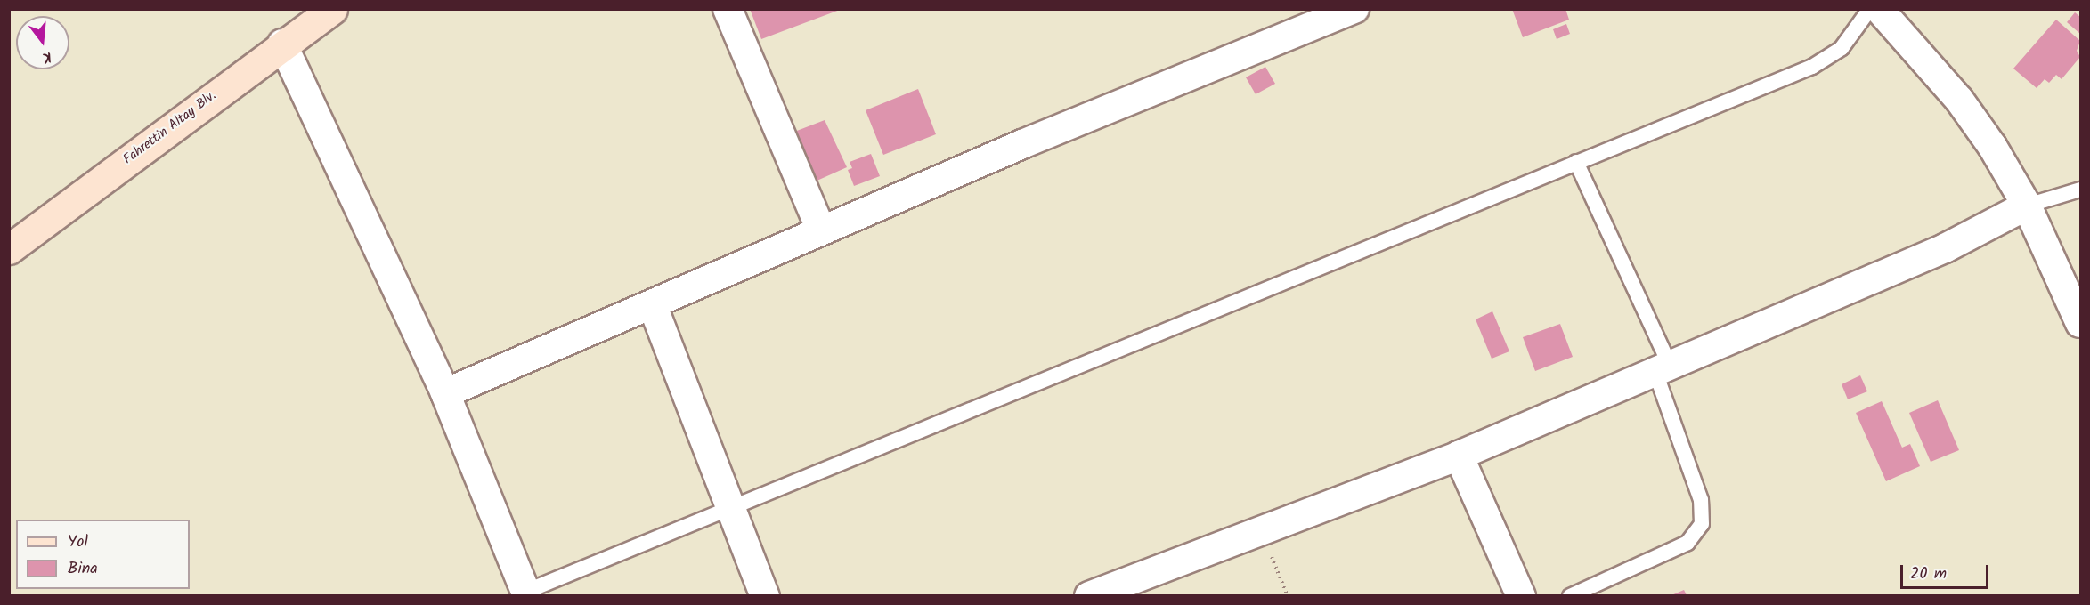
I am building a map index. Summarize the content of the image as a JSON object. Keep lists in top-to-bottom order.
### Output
{
  "streets": {
    "street": ["Fahrettin Altay Blv."]
  },
  "legend": ["Yol", "Bina"],
  "scale_bar": "20 m",
  "north": "bottom"
}
